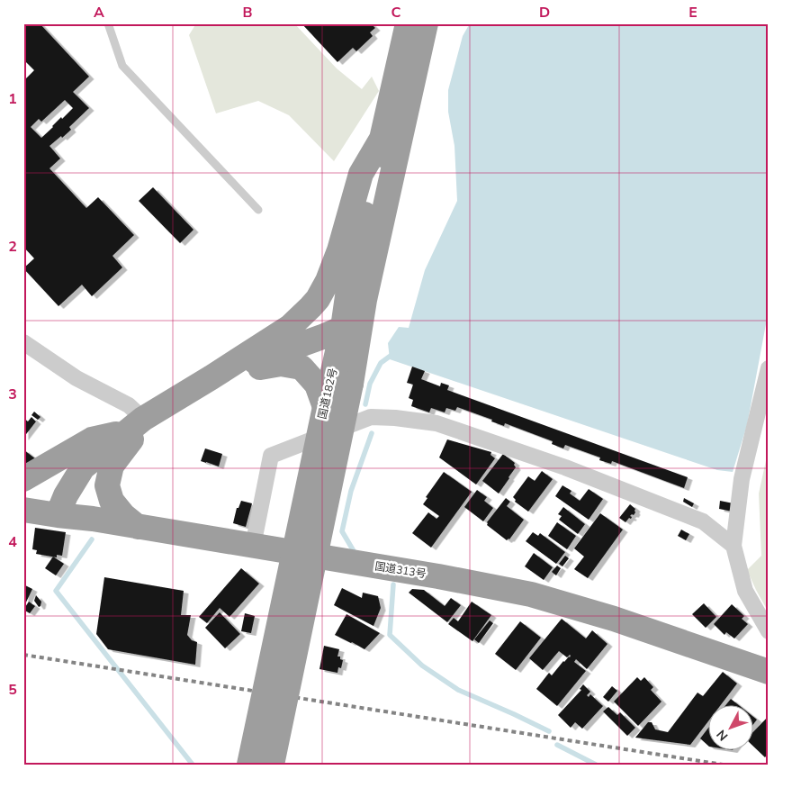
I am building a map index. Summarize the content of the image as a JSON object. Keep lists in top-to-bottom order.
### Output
{
  "streets": {
    "highway": ["国道182号", "国道313号"]
  },
  "north": "bottom left",
  "grid": {
    "columns": [
      "A",
      "B",
      "C",
      "D",
      "E"
    ],
    "rows": [
      "1",
      "2",
      "3",
      "4",
      "5"
    ]
  }
}
